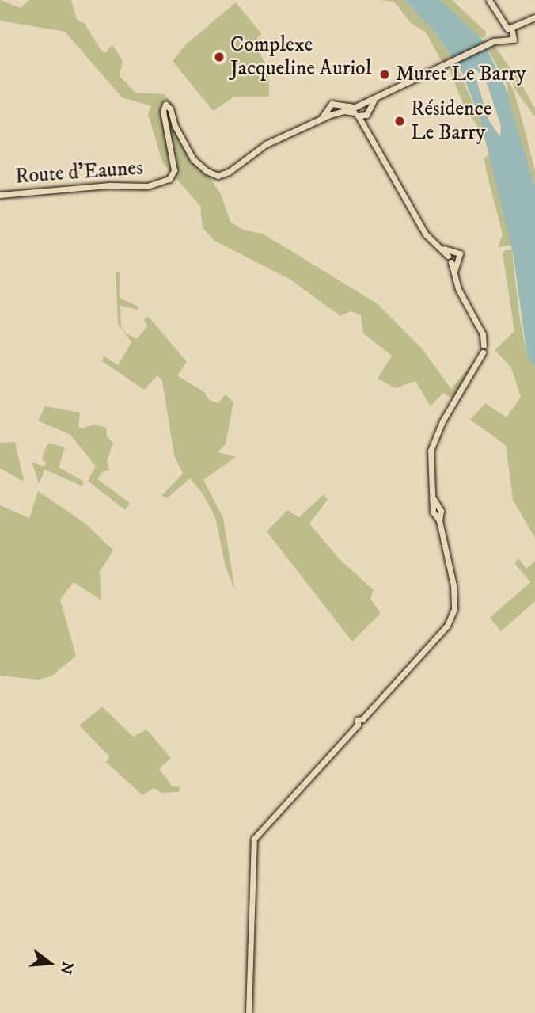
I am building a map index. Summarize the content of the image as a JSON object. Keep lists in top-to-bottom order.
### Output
{
  "streets": {
    "main road": ["Route d'Eaunes"]
  },
  "places": ["Complexe Jacqueline Auriol", "Muret Le Barry", "Résidence Le Barry"],
  "north": "right"
}
